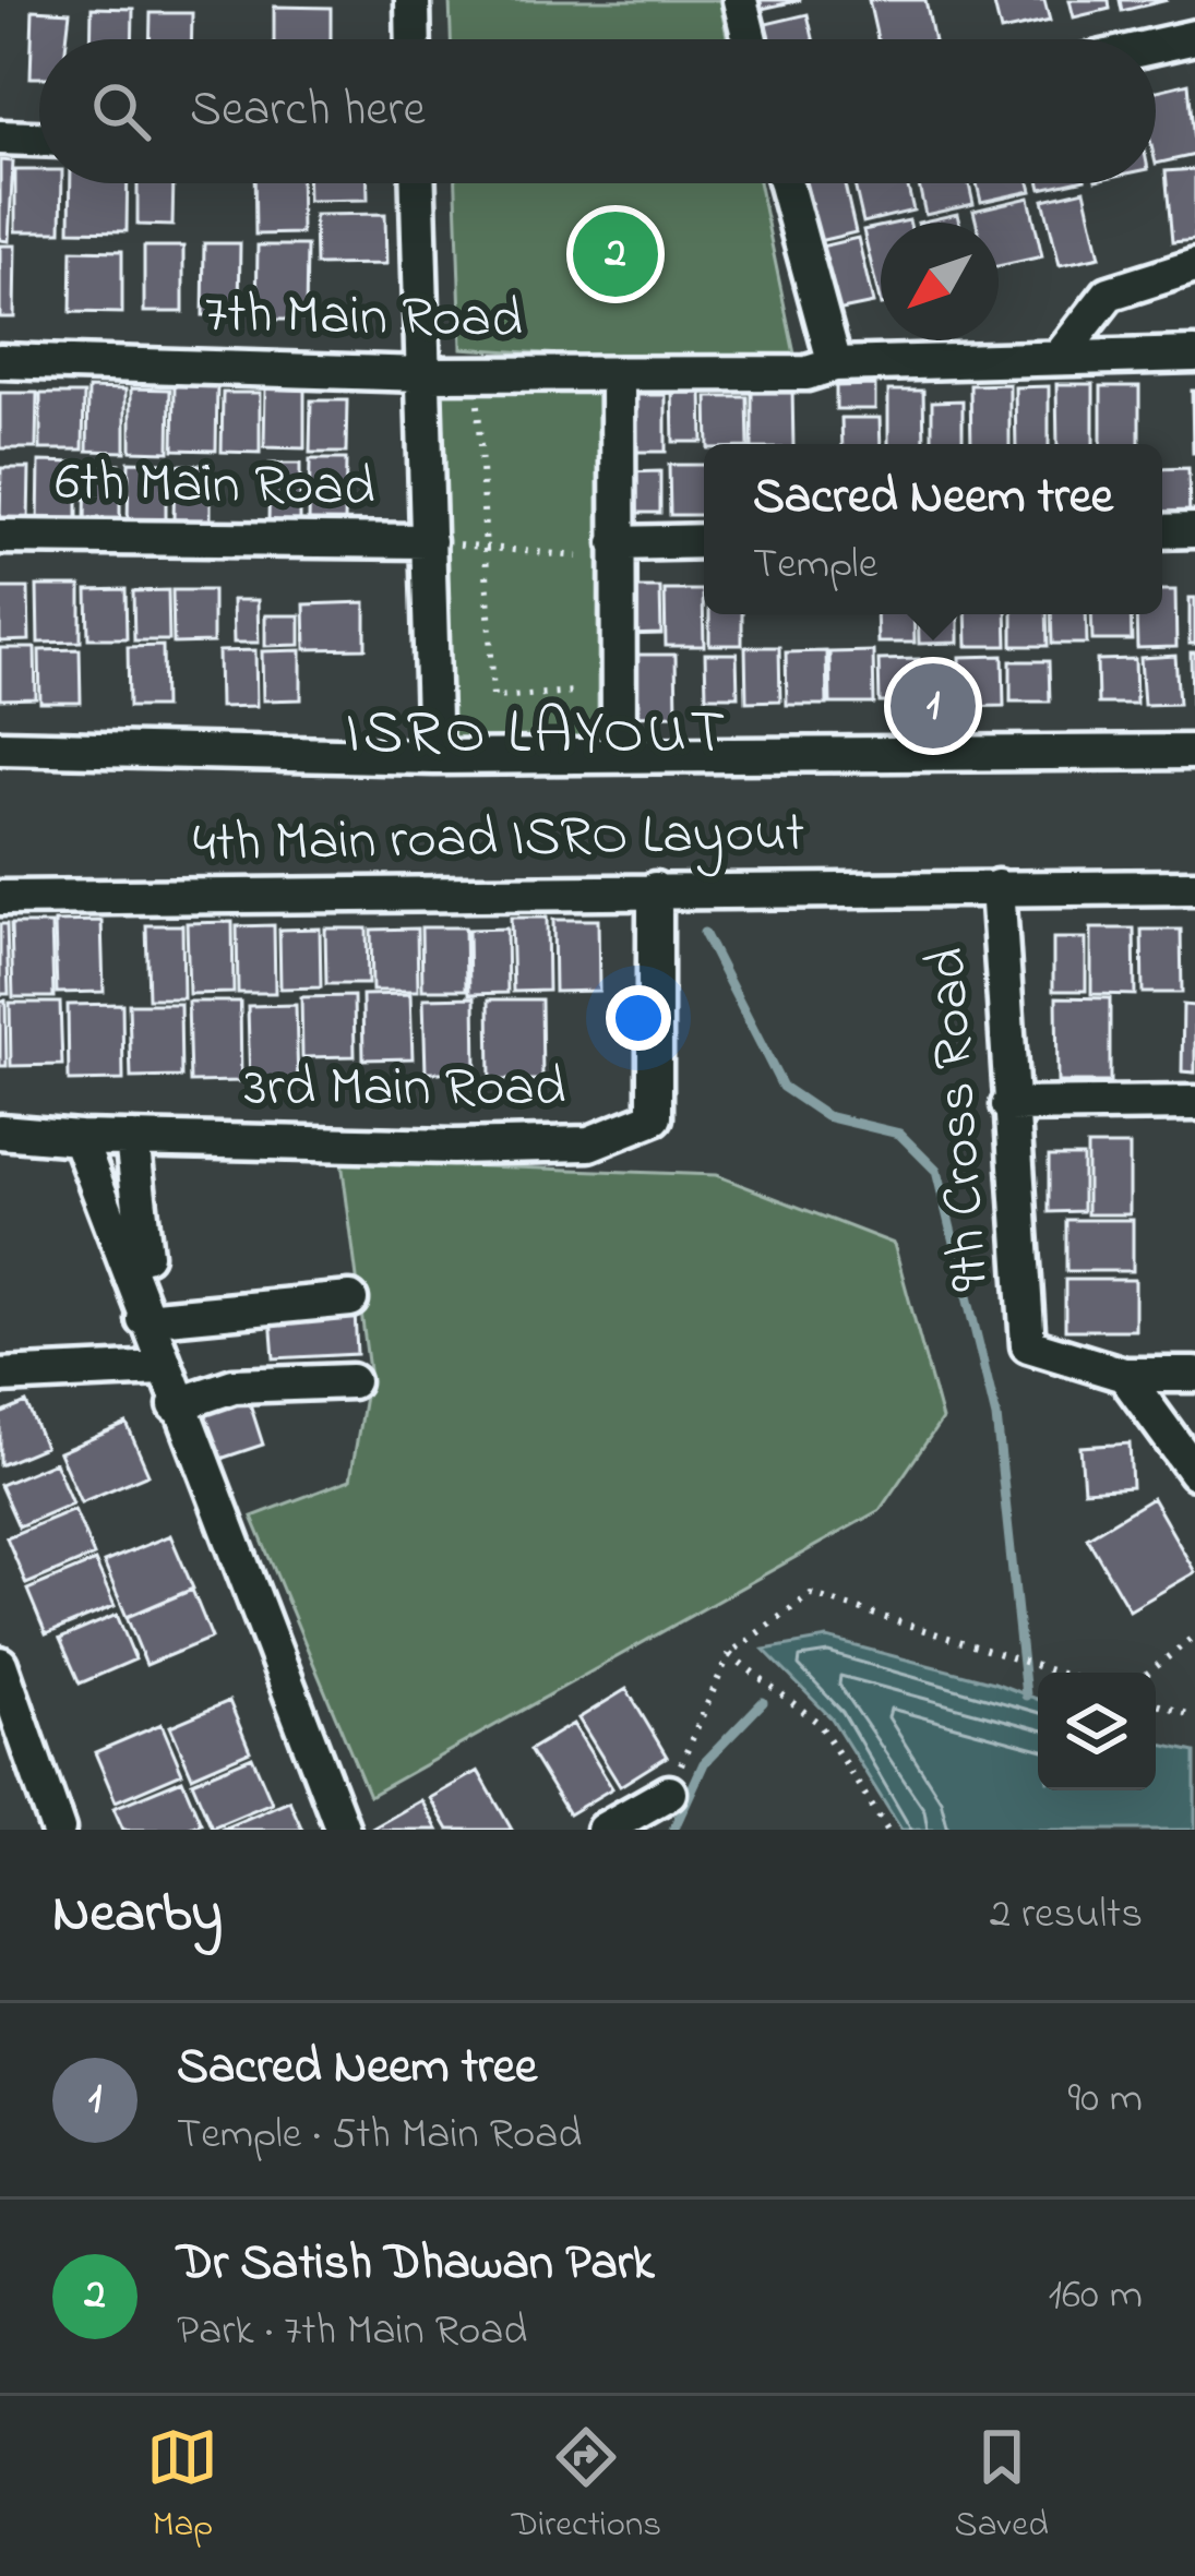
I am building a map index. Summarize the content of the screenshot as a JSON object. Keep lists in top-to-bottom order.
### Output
{
  "streets": {
    "street": [
      "7th Main Road",
      "6th Main Road",
      "4th Main road ISRO Layout",
      "3rd Main Road",
      "9th Cross Road"
    ]
  },
  "crossings": [
    ["4th Main road ISRO Layout", "3rd Main Road"],
    ["4th Main road ISRO Layout", "9th Cross Road"]
  ],
  "districts": ["ISRO LAYOUT"],
  "north": "bottom left",
  "page": {
    "search": "Search here",
    "pins": ["2", "1"],
    "popup": ["Sacred Neem tree", "Temple"],
    "heading": ["Nearby", "2 results"],
    "list": [
      {
        "mark": "1",
        "name": "Sacred Neem tree",
        "note": "Temple · 5th Main Road",
        "value": "90 m"
      },
      {
        "mark": "2",
        "name": "Dr Satish Dhawan Park",
        "note": "Park · 7th Main Road",
        "value": "160 m"
      }
    ],
    "nav": ["Map", "Directions", "Saved"]
  }
}
